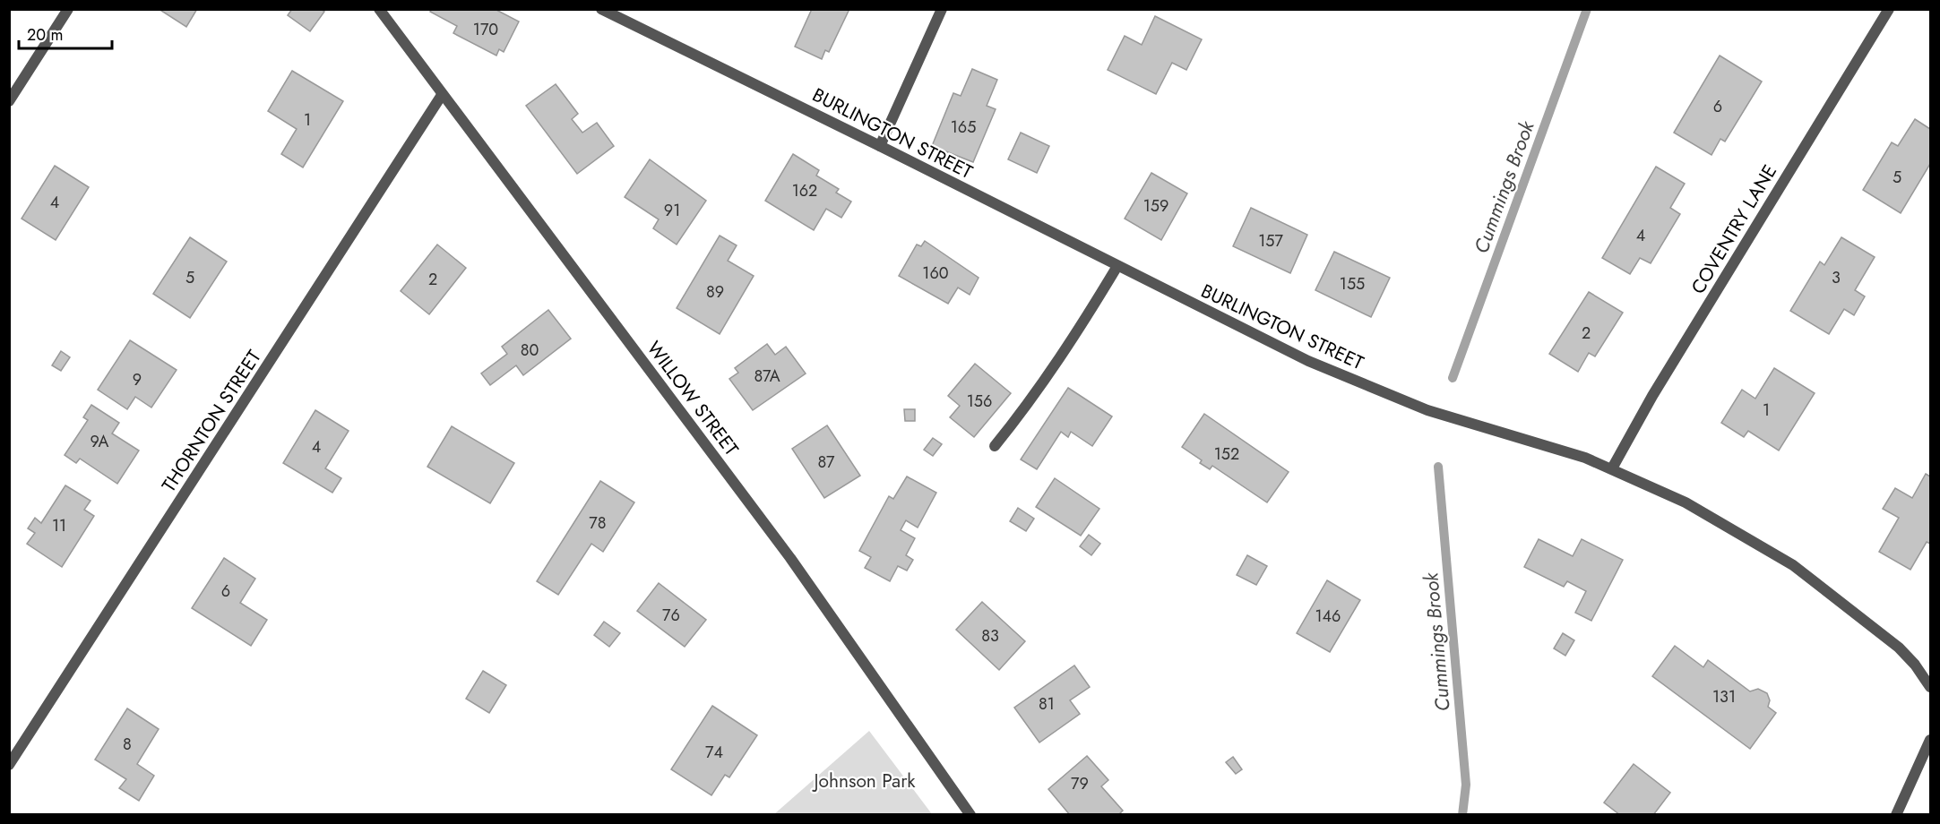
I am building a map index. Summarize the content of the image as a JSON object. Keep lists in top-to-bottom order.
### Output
{
  "streets": {
    "street": [
      "BURLINGTON STREET",
      "COVENTRY LANE",
      "WILLOW STREET",
      "THORNTON STREET"
    ]
  },
  "crossings": [
    ["BURLINGTON STREET", "COVENTRY LANE"],
    ["WILLOW STREET", "THORNTON STREET"]
  ],
  "water": ["Cummings Brook"],
  "parks": ["Johnson Park"],
  "house_numbers": [
    "170",
    "6",
    "1",
    "165",
    "5",
    "162",
    "4",
    "159",
    "91",
    "4",
    "157",
    "160",
    "5",
    "3",
    "2",
    "155",
    "89",
    "2",
    "80",
    "87A",
    "9",
    "156",
    "1",
    "9A",
    "4",
    "152",
    "87",
    "78",
    "11",
    "6",
    "76",
    "146",
    "83",
    "131",
    "81",
    "8",
    "74",
    "79"
  ],
  "scale_bar": "20 m"
}
